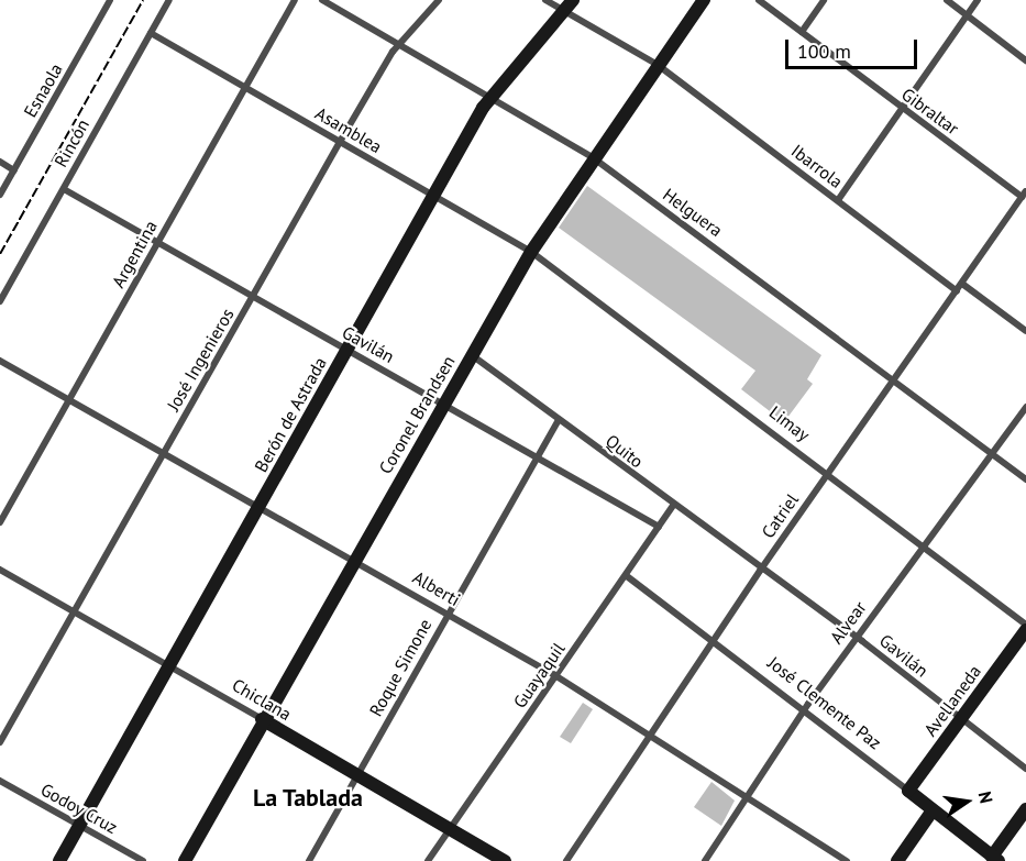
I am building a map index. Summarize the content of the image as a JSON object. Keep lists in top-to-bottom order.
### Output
{
  "streets": {
    "street": [
      "Esnaola",
      "Gibraltar",
      "Asamblea",
      "Rincón",
      "Ibarrola",
      "Helguera",
      "Argentina",
      "Gavilán",
      "José Ingenieros",
      "Berón de Astrada",
      "Coronel Brandsen",
      "Limay",
      "Quito",
      "Catriel",
      "Alberti",
      "Alvear",
      "Roque Simone",
      "Guayaquil",
      "Chiclana",
      "Avellaneda",
      "José Clemente Paz",
      "Godoy Cruz"
    ]
  },
  "crossings": [
    ["Gibraltar", "Catriel"],
    ["Asamblea", "Rincón"],
    ["Asamblea", "Argentina"],
    ["Asamblea", "José Ingenieros"],
    ["Asamblea", "Berón de Astrada"],
    ["Asamblea", "Coronel Brandsen"],
    ["Asamblea", "Limay"],
    ["Rincón", "Gavilán"],
    ["Ibarrola", "Coronel Brandsen"],
    ["Ibarrola", "Catriel"],
    ["Helguera", "José Ingenieros"],
    ["Helguera", "Berón de Astrada"],
    ["Helguera", "Coronel Brandsen"],
    ["Helguera", "Catriel"],
    ["Helguera", "Alvear"],
    ["Argentina", "Gavilán"],
    ["Argentina", "Alberti"],
    ["Gavilán", "José Ingenieros"],
    ["Gavilán", "Berón de Astrada"],
    ["Gavilán", "Coronel Brandsen"],
    ["Gavilán", "Quito"],
    ["Gavilán", "Catriel"],
    ["Gavilán", "Alvear"],
    ["Gavilán", "Roque Simone"],
    ["Gavilán", "Guayaquil"],
    ["Gavilán", "Avellaneda"],
    ["José Ingenieros", "Alberti"],
    ["José Ingenieros", "Chiclana"],
    ["Berón de Astrada", "Alberti"],
    ["Berón de Astrada", "Chiclana"],
    ["Berón de Astrada", "Godoy Cruz"],
    ["Coronel Brandsen", "Limay"],
    ["Coronel Brandsen", "Quito"],
    ["Coronel Brandsen", "Alberti"],
    ["Coronel Brandsen", "Chiclana"],
    ["Limay", "Catriel"],
    ["Limay", "Alvear"],
    ["Quito", "Catriel"],
    ["Quito", "Roque Simone"],
    ["Quito", "Guayaquil"],
    ["Catriel", "Alberti"],
    ["Catriel", "José Clemente Paz"],
    ["Alberti", "Alvear"],
    ["Alberti", "Roque Simone"],
    ["Alberti", "Guayaquil"],
    ["Alvear", "José Clemente Paz"],
    ["Roque Simone", "Chiclana"],
    ["Guayaquil", "Chiclana"],
    ["Guayaquil", "José Clemente Paz"],
    ["Avellaneda", "José Clemente Paz"]
  ],
  "districts": ["La Tablada"],
  "scale_bar": "100 m",
  "north": "right"
}
